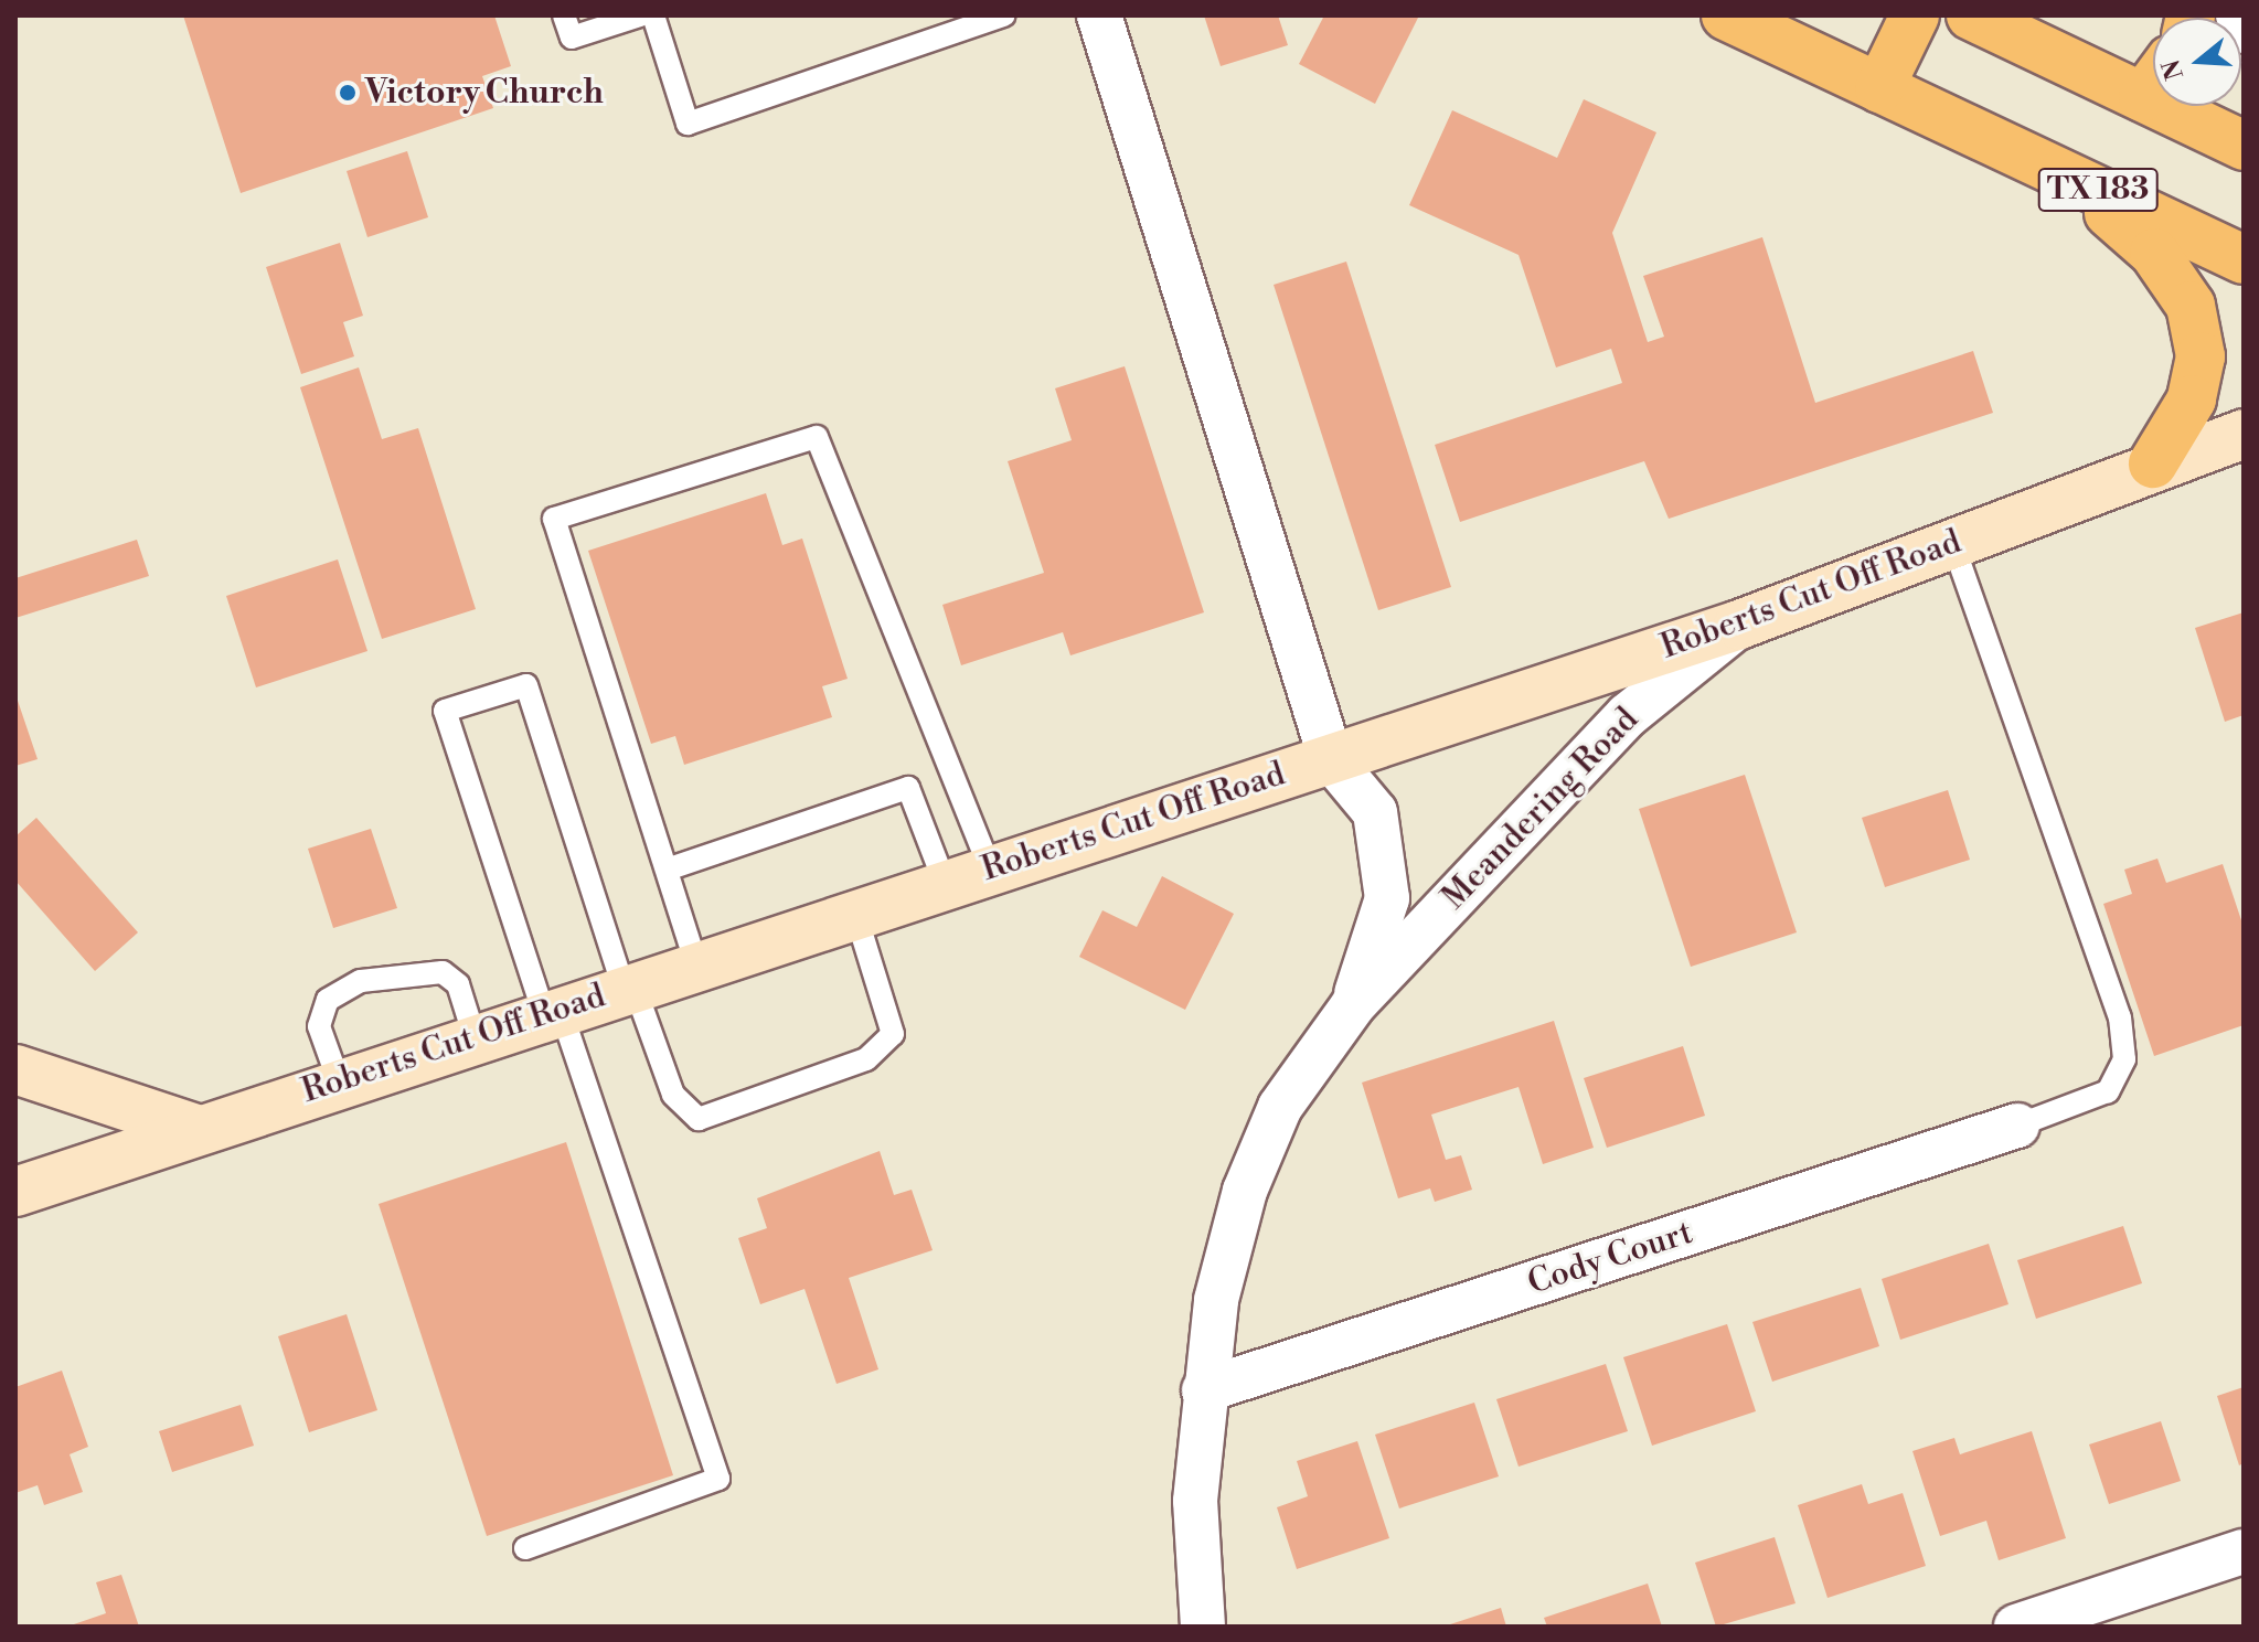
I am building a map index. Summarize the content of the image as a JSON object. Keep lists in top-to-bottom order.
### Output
{
  "streets": {
    "main road": ["TX 183"],
    "street": ["Roberts Cut Off Road", "Meandering Road", "Cody Court"]
  },
  "crossings": [
    ["Roberts Cut Off Road", "Meandering Road"],
    ["Meandering Road", "Cody Court"]
  ],
  "places": ["Victory Church"],
  "north": "left"
}
